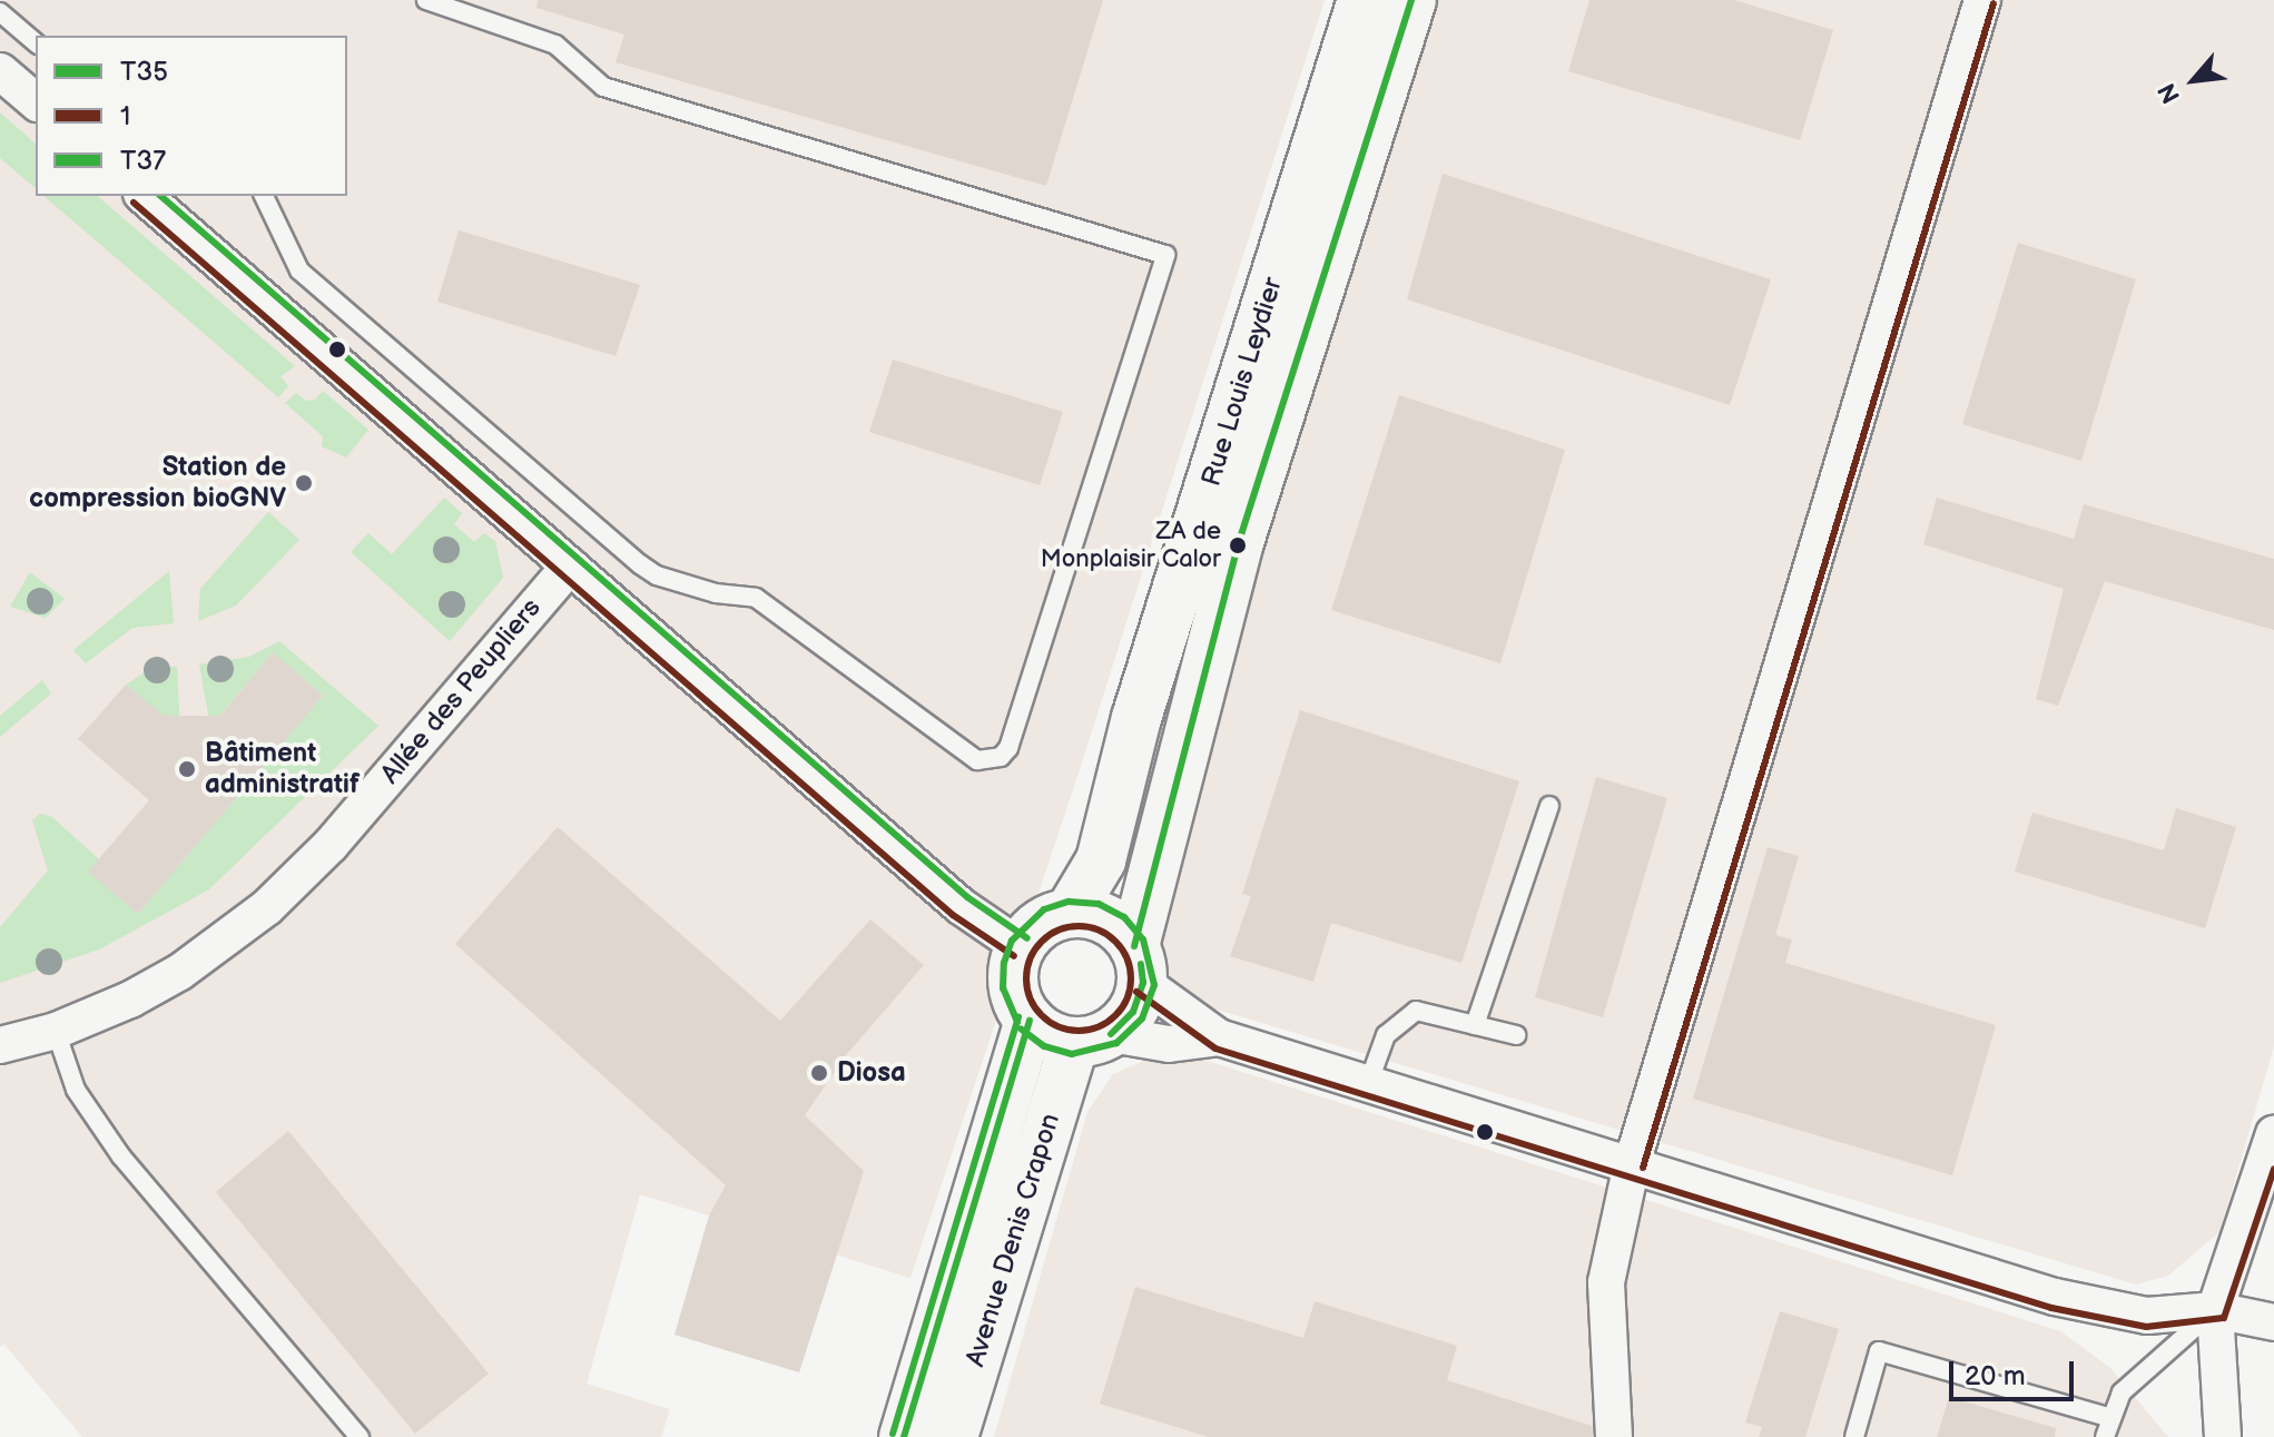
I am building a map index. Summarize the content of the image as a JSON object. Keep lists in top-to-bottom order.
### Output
{
  "streets": {
    "main road": ["Rue Louis Leydier", "Avenue Denis Crapon"],
    "street": ["Allée des Peupliers"]
  },
  "crossings": [
    ["Rue Louis Leydier", "Avenue Denis Crapon"]
  ],
  "places": [
    "Station de compression bioGNV",
    "ZA de Monplaisir Calor",
    "Bâtiment administratif",
    "Diosa"
  ],
  "lines": ["transit line T35", "transit line 1", "transit line T37"],
  "legend": ["T35", "1", "T37"],
  "scale_bar": "20 m",
  "north": "bottom left"
}
